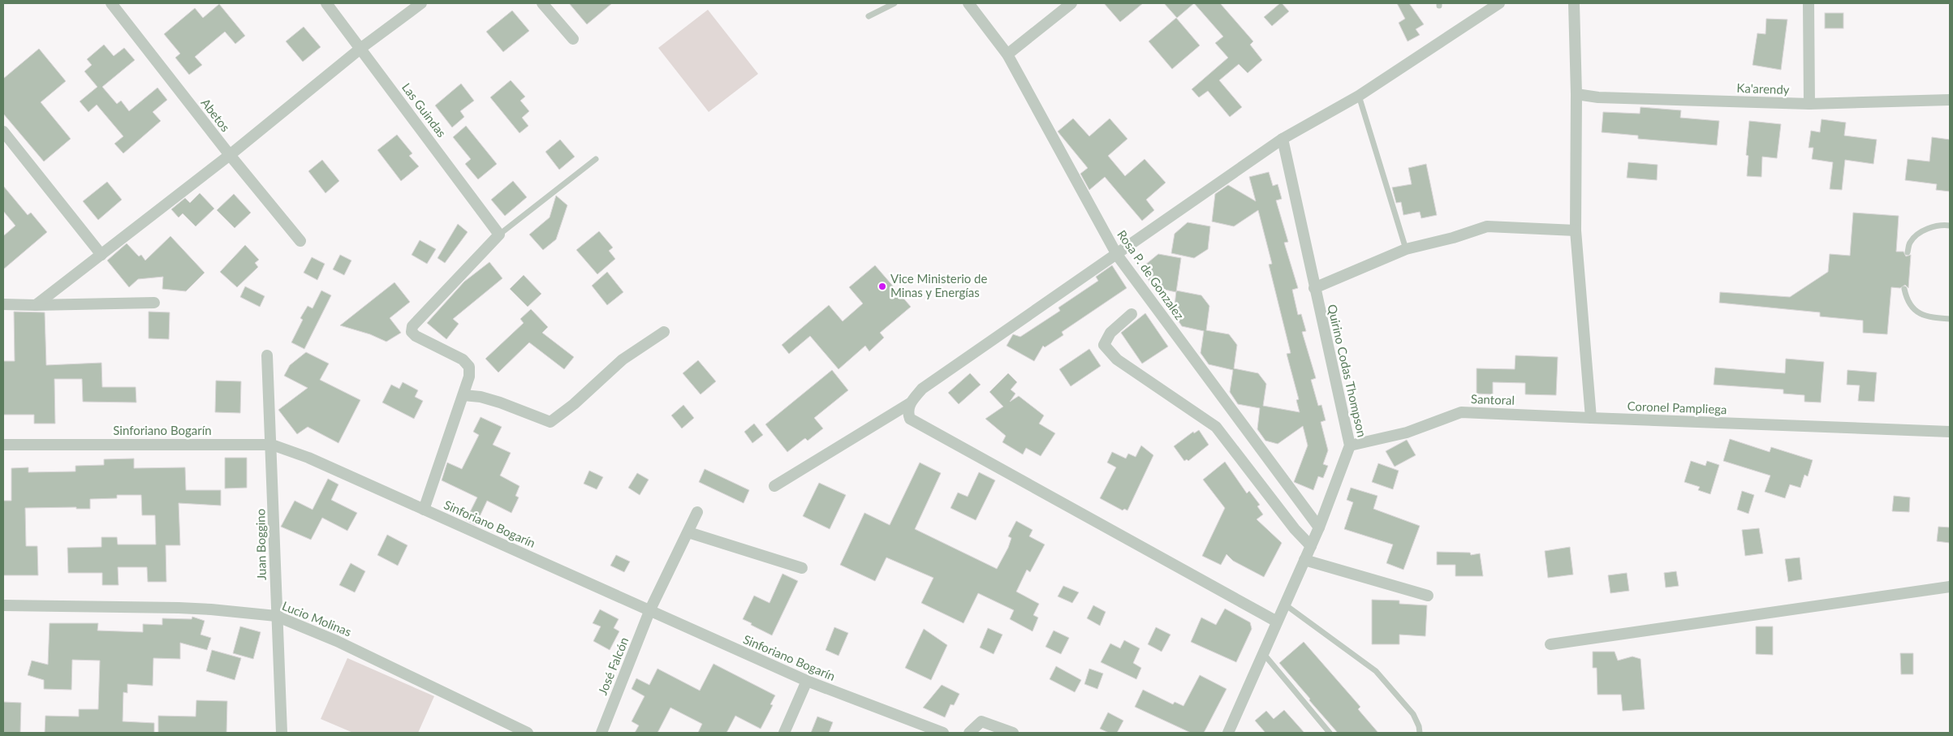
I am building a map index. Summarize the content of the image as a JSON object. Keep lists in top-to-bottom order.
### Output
{
  "streets": {
    "street": [
      "Ka'arendy",
      "Las Guindas",
      "Abetos",
      "Rosa P. de Gonzalez",
      "Quirino Codas Thompson",
      "Santoral",
      "Coronel Pampliega",
      "Sinforiano Bogarín",
      "Juan Boggino",
      "Lucio Molinas",
      "José Falcón"
    ]
  },
  "crossings": [
    ["Rosa P. de Gonzalez", "Quirino Codas Thompson"],
    ["Quirino Codas Thompson", "Santoral"],
    ["Santoral", "Coronel Pampliega"],
    ["Sinforiano Bogarín", "Juan Boggino"],
    ["Sinforiano Bogarín", "José Falcón"],
    ["Juan Boggino", "Lucio Molinas"]
  ],
  "places": ["Vice Ministerio de Minas y Energías"]
}
